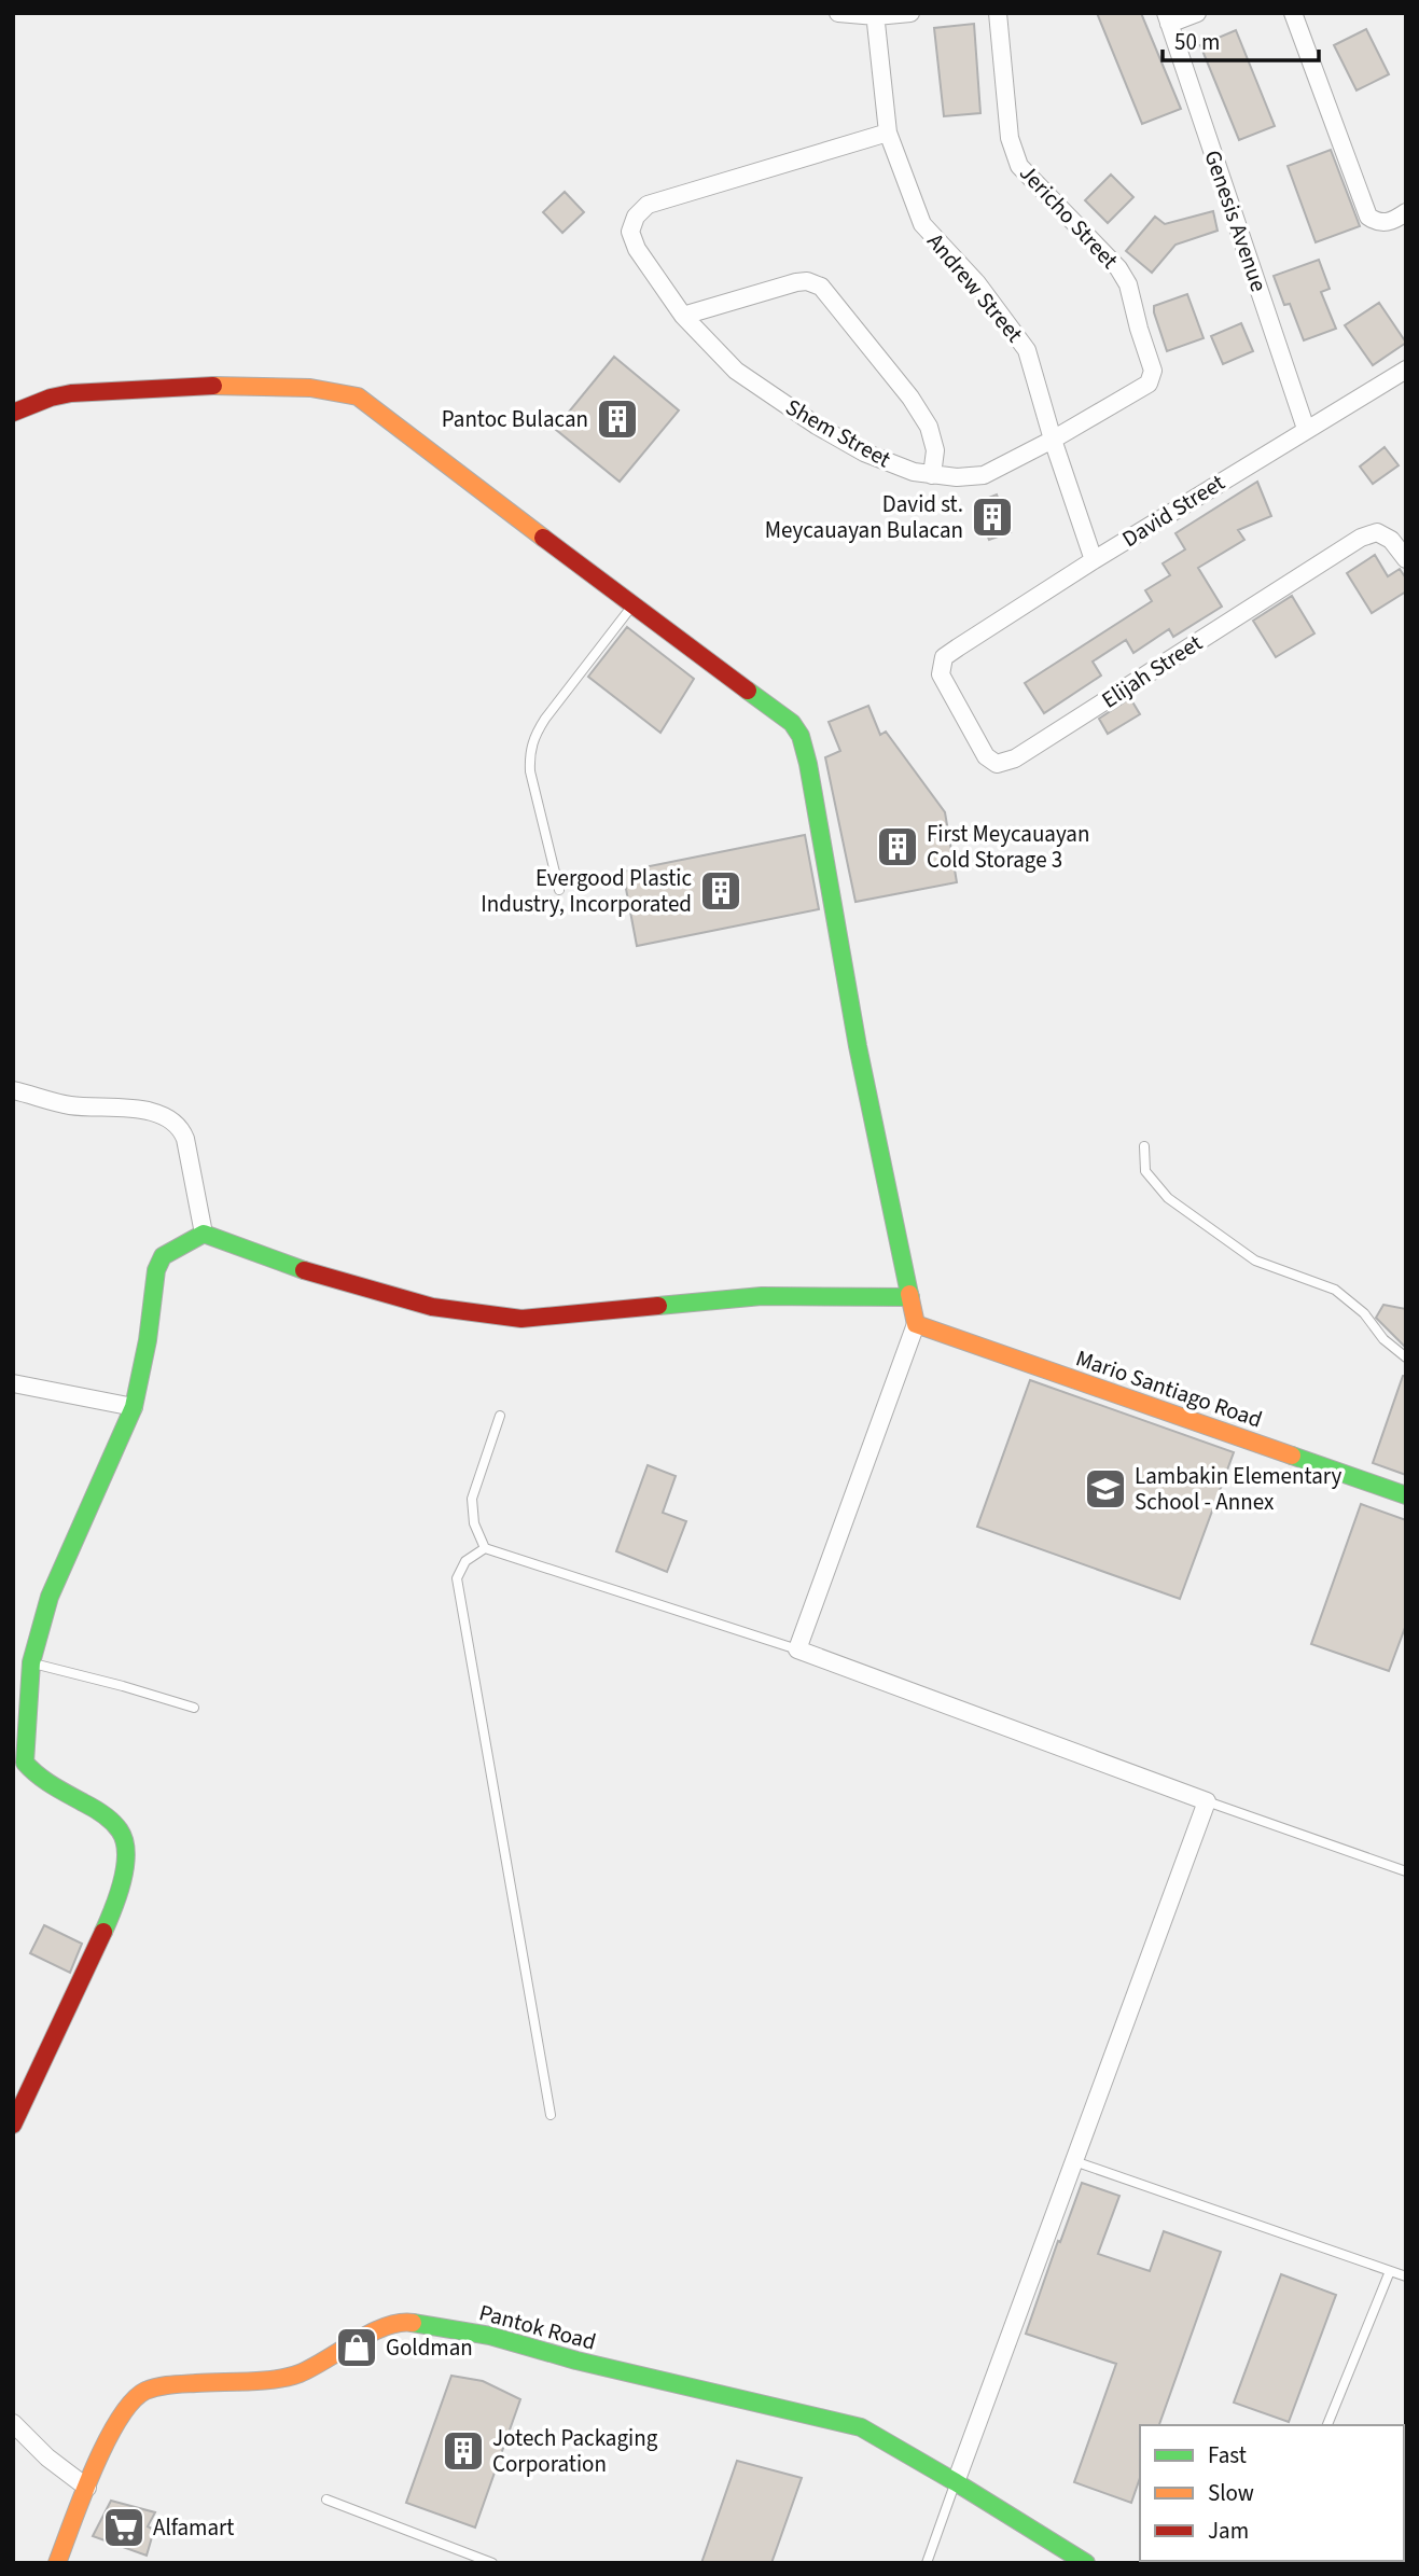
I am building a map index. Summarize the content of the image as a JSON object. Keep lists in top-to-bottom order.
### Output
{
  "streets": {
    "street": [
      "Jericho Street",
      "Genesis Avenue",
      "Andrew Street",
      "Shem Street",
      "David Street",
      "Elijah Street",
      "Mario Santiago Road",
      "Pantok Road"
    ]
  },
  "crossings": [
    ["Jericho Street", "Shem Street"],
    ["Genesis Avenue", "David Street"],
    ["Andrew Street", "Shem Street"],
    ["Andrew Street", "David Street"],
    ["David Street", "Elijah Street"]
  ],
  "places": {
    "building": [
      "Pantoc Bulacan",
      "David st. Meycauayan Bulacan",
      "First Meycauayan Cold Storage 3",
      "Evergood Plastic Industry, Incorporated",
      "Jotech Packaging Corporation"
    ],
    "school or university": ["Lambakin Elementary School - Annex"],
    "shop": ["Goldman"],
    "supermarket": ["Alfamart"]
  },
  "legend": ["Fast", "Slow", "Jam"],
  "scale_bar": "50 m"
}
